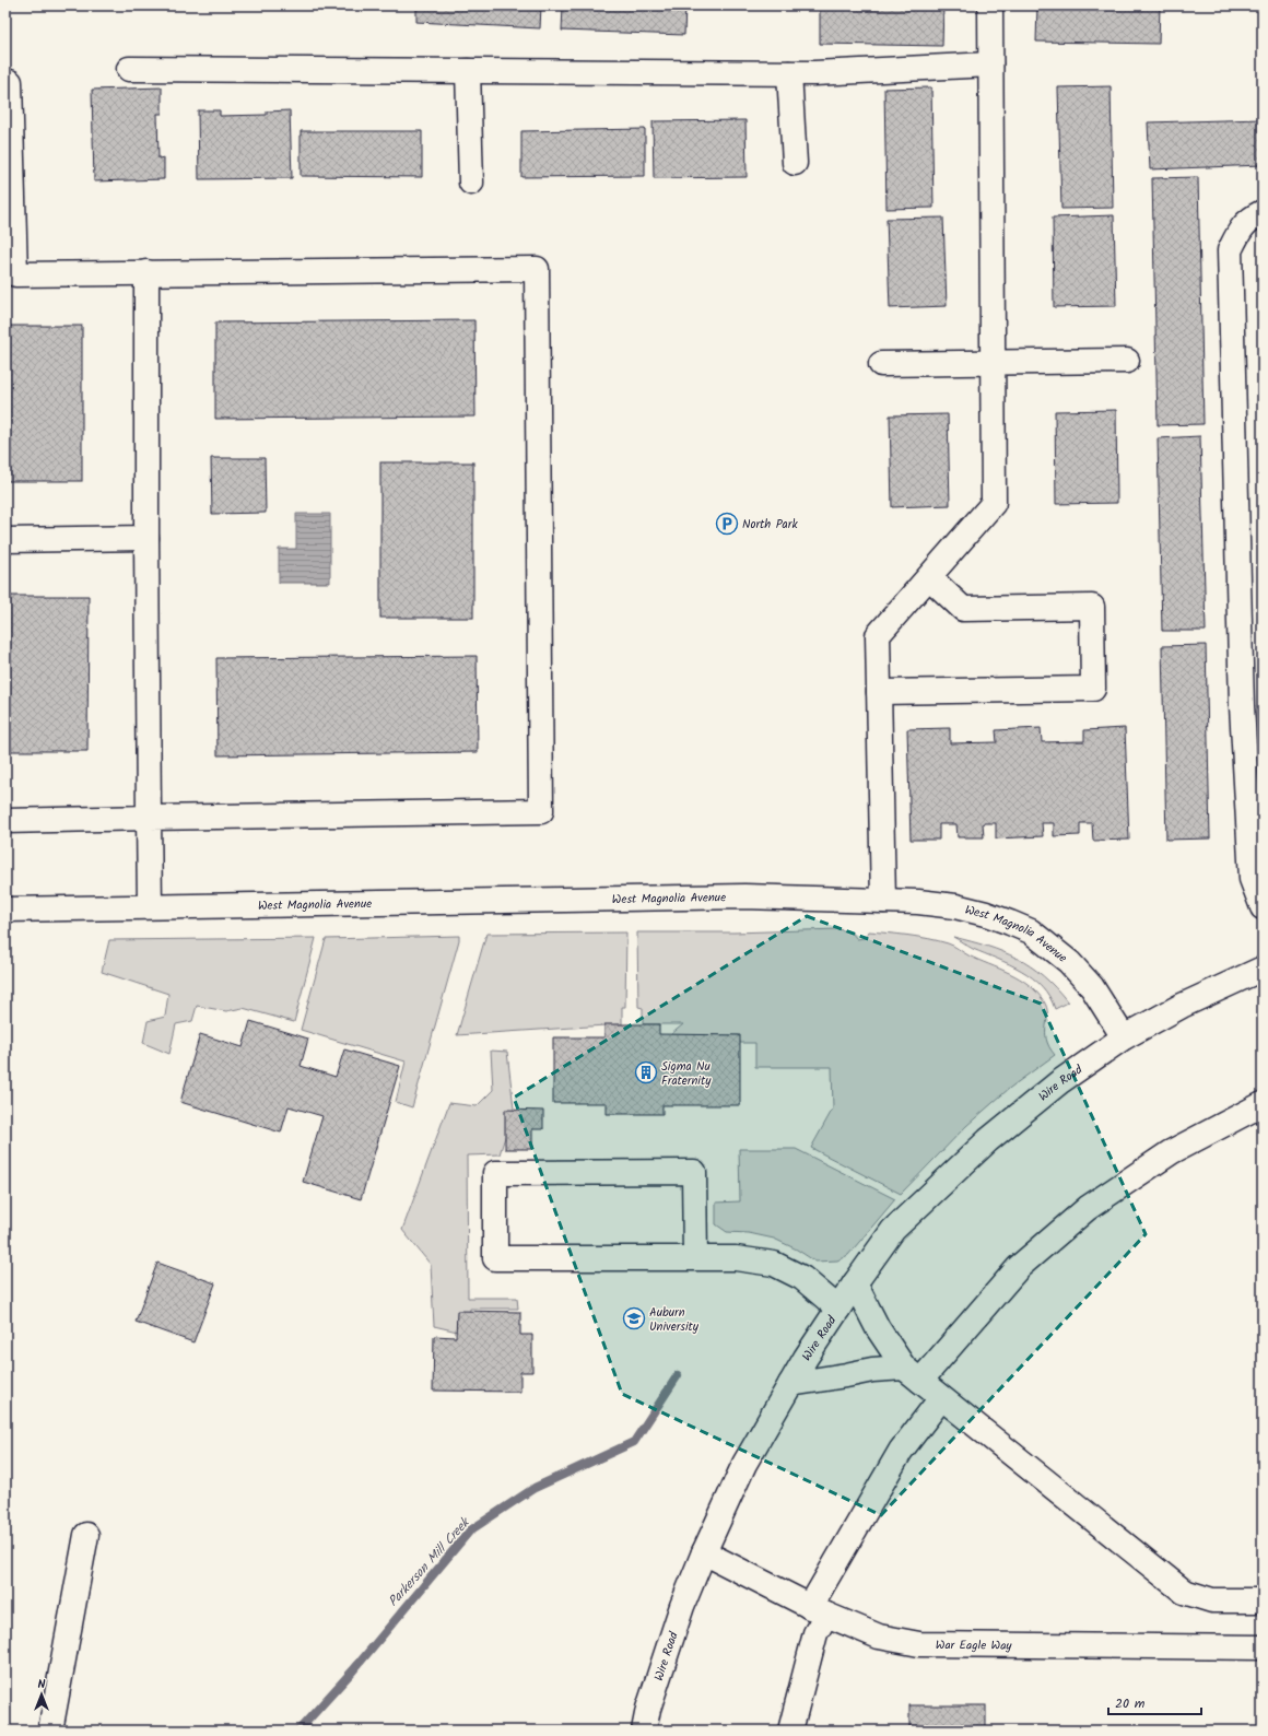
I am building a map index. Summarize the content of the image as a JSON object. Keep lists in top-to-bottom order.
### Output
{
  "streets": {
    "street": ["West Magnolia Avenue", "Wire Road", "War Eagle Way"]
  },
  "crossings": [
    ["West Magnolia Avenue", "Wire Road"],
    ["Wire Road", "War Eagle Way"]
  ],
  "water": ["Parkerson Mill Creek"],
  "places": {
    "parking": ["North Park"],
    "building": ["Sigma Nu Fraternity"],
    "school or university": ["Auburn University"]
  },
  "scale_bar": "20 m",
  "north": "top"
}
